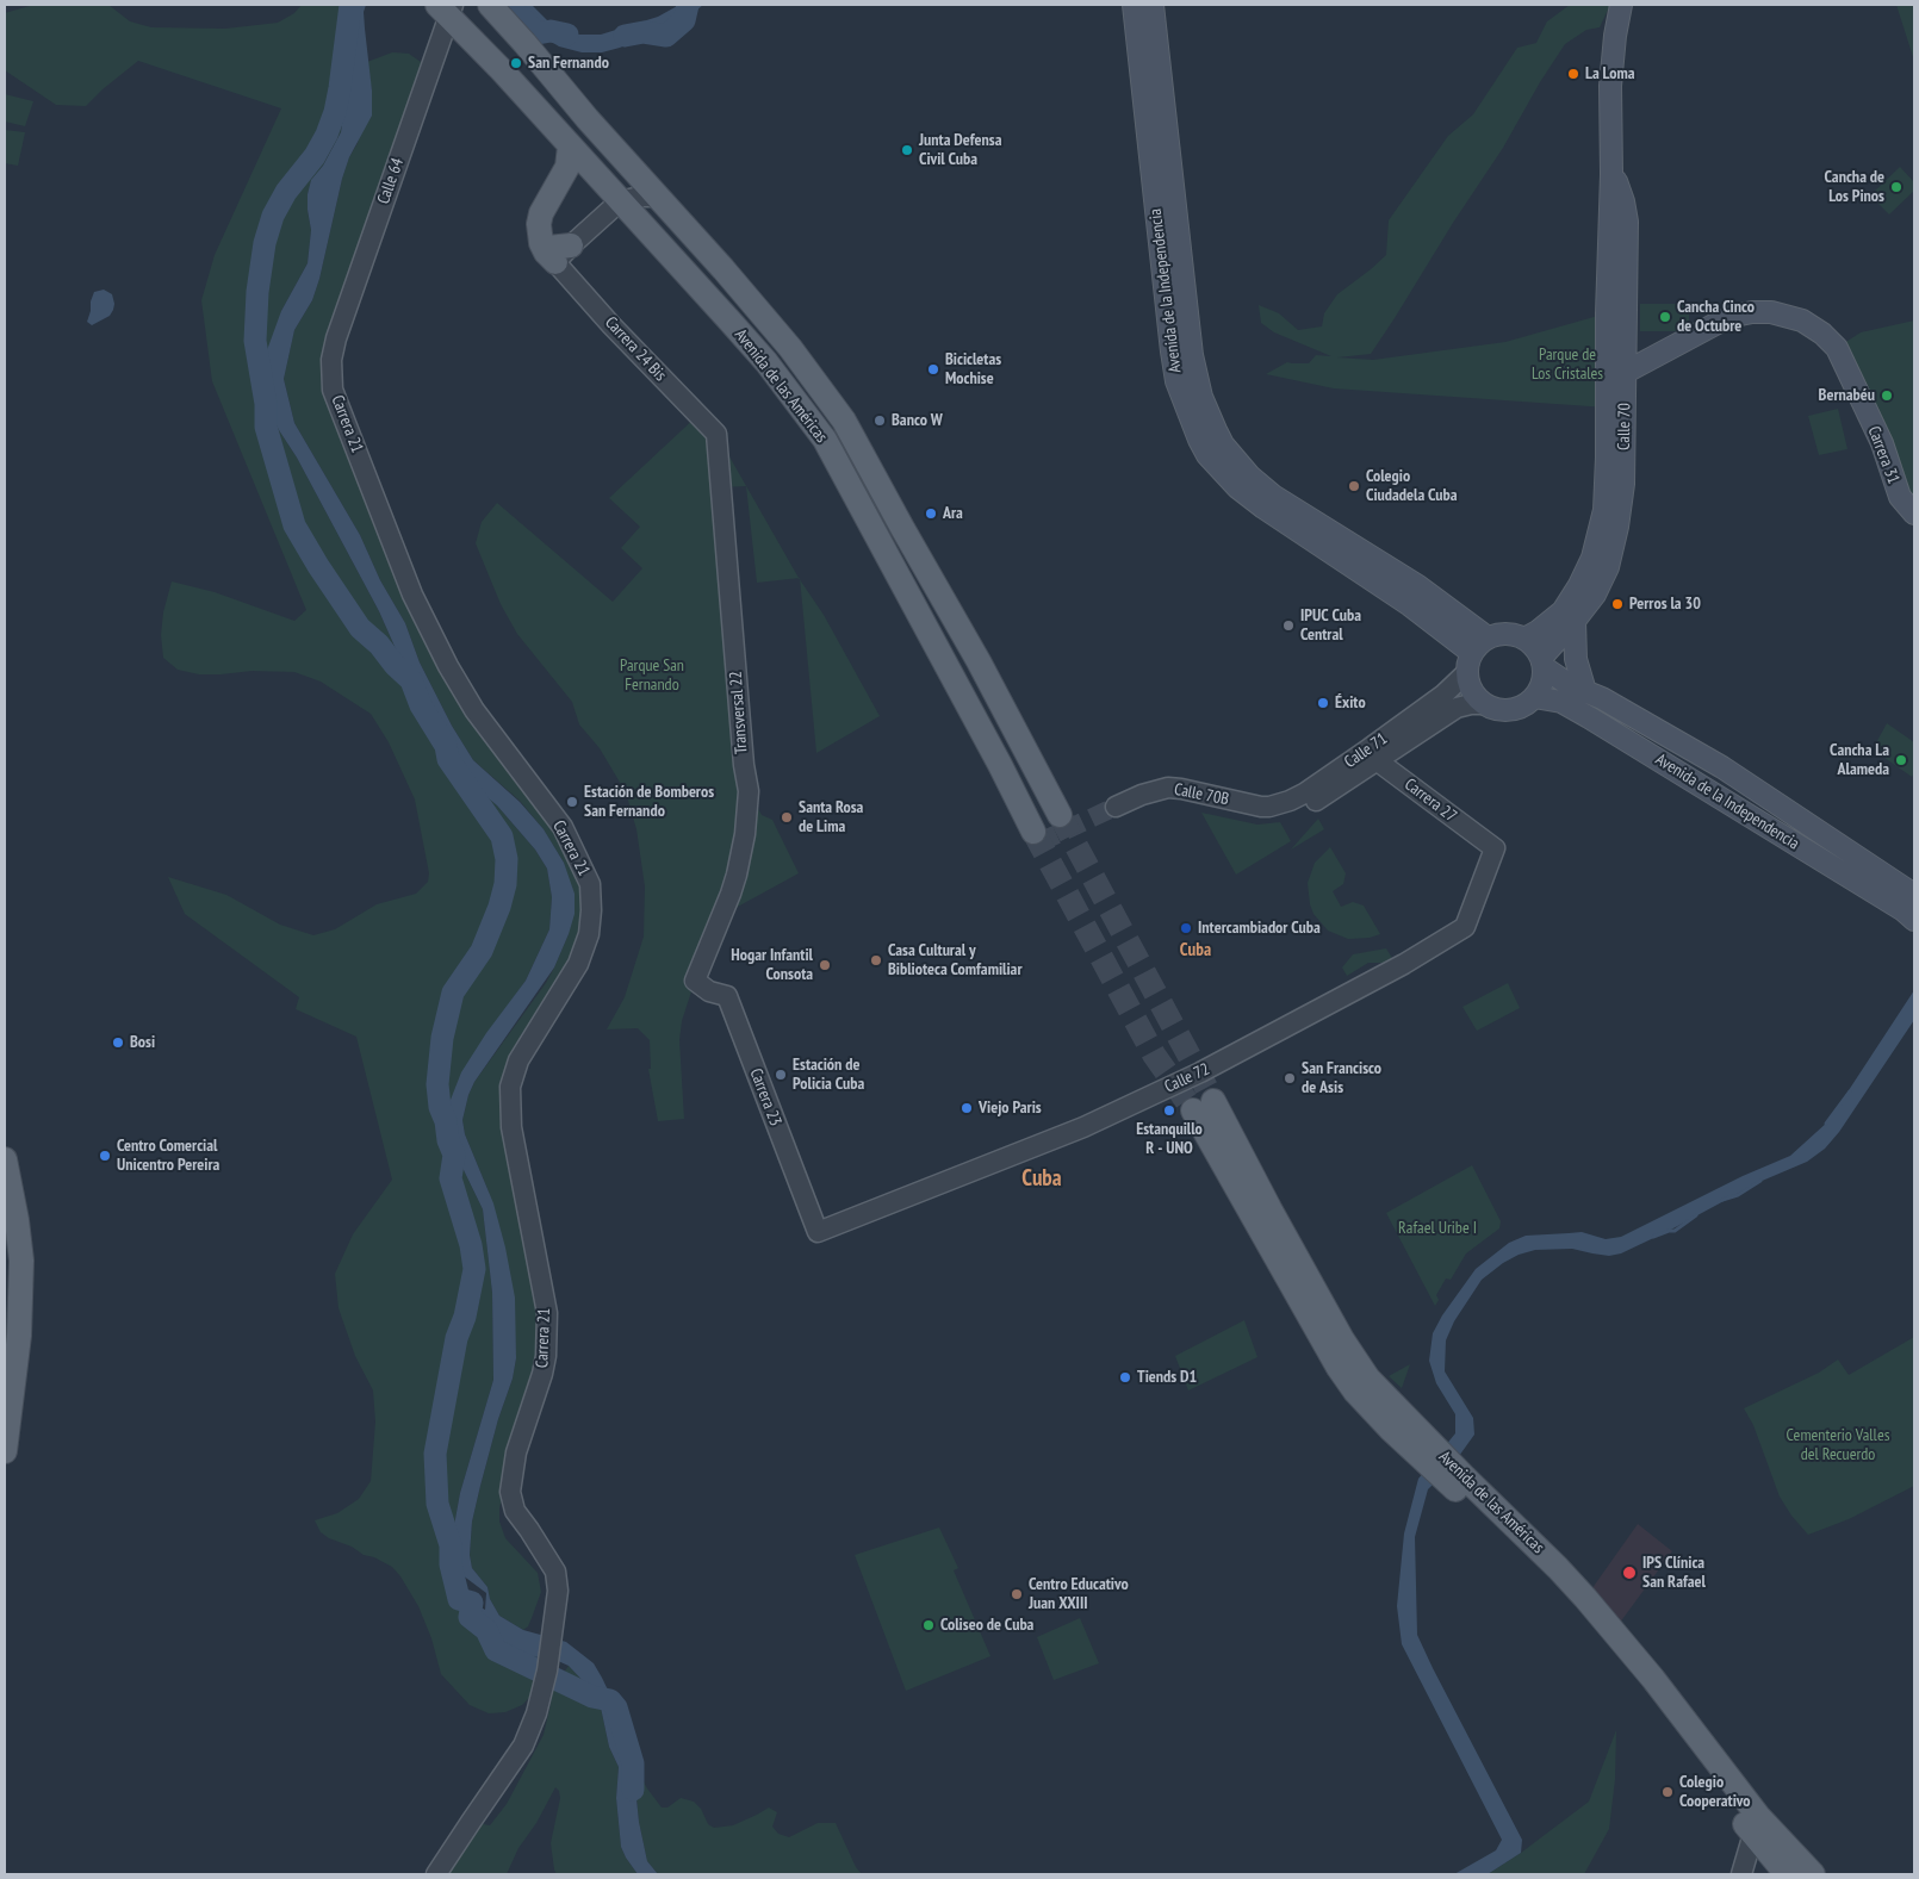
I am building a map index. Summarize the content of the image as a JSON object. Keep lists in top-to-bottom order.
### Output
{
  "streets": {
    "main road": [
      "Avenida de la Independencia",
      "Avenida de las Américas",
      "Calle 70",
      "Carrera 31"
    ],
    "street": [
      "Calle 64",
      "Carrera 24 Bis",
      "Carrera 21",
      "Transversal 22",
      "Calle 71",
      "Calle 70B",
      "Carrera 27",
      "Calle 72",
      "Carrera 23"
    ]
  },
  "crossings": [
    ["Calle 64", "Avenida de las Américas"],
    ["Calle 64", "Carrera 21"],
    ["Avenida de la Independencia", "Calle 70"],
    ["Avenida de la Independencia", "Calle 71"],
    ["Carrera 24 Bis", "Transversal 22"],
    ["Calle 70", "Carrera 31"],
    ["Calle 70", "Calle 71"],
    ["Transversal 22", "Carrera 23"],
    ["Calle 71", "Calle 70B"],
    ["Calle 71", "Carrera 27"],
    ["Carrera 27", "Calle 72"],
    ["Calle 72", "Carrera 23"]
  ],
  "districts": ["Cuba", "Cuba"],
  "parks": [
    "Parque de Los Cristales",
    "Parque San Fernando",
    "Rafael Uribe I",
    "Cementerio Valles del Recuerdo"
  ],
  "places": [
    "San Fernando",
    "La Loma",
    "Junta Defensa Civil Cuba",
    "Cancha de Los Pinos",
    "Cancha Cinco de Octubre",
    "Bicicletas Mochise",
    "Bernabéu",
    "Banco W",
    "Colegio Ciudadela Cuba",
    "Ara",
    "Perros la 30",
    "IPUC Cuba Central",
    "Éxito",
    "Cancha La Alameda",
    "Estación de Bomberos San Fernando",
    "Santa Rosa de Lima",
    "Intercambiador Cuba",
    "Casa Cultural y Biblioteca Comfamiliar",
    "Hogar Infantil Consota",
    "Bosi",
    "Estación de Policia Cuba",
    "San Francisco de Asis",
    "Viejo Paris",
    "Estanquillo R - UNO",
    "Centro Comercial Unicentro Pereira",
    "Tiends D1",
    "IPS Clínica San Rafael",
    "Centro Educativo Juan XXIII",
    "Coliseo de Cuba",
    "Colegio Cooperativo"
  ]
}
